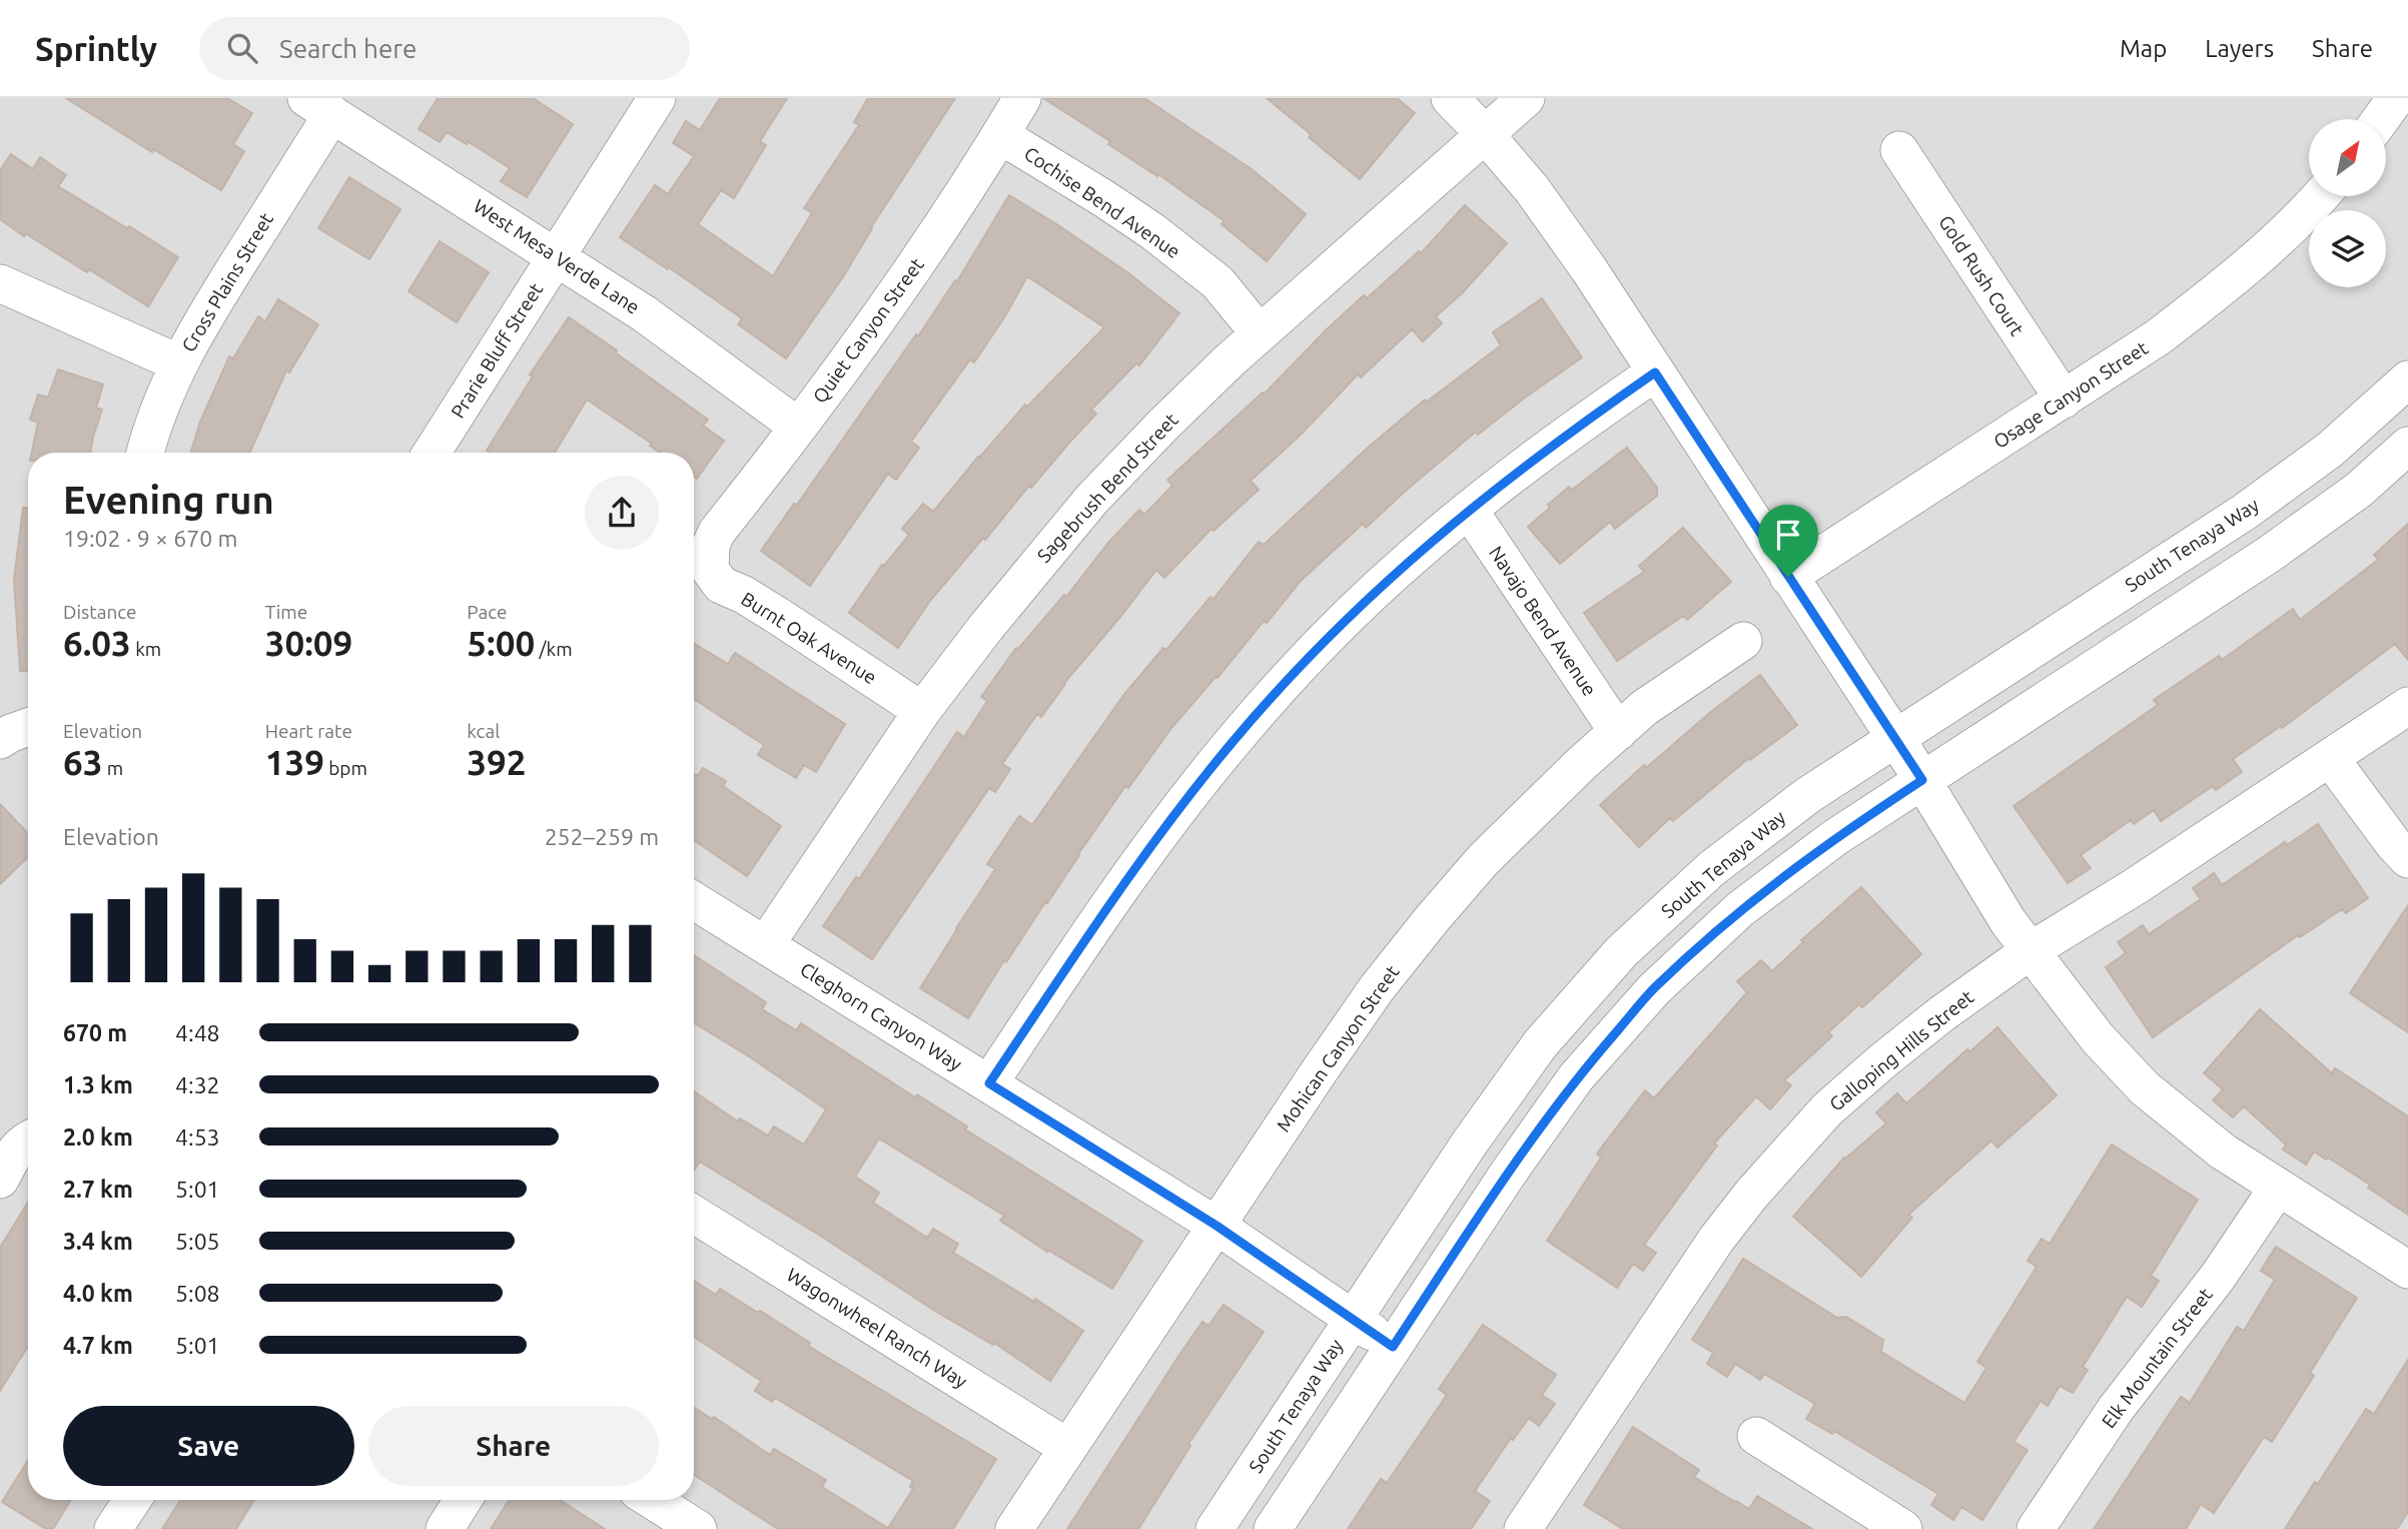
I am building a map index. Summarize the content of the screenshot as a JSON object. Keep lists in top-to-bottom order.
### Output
{
  "streets": {
    "street": [
      "Cochise Bend Avenue",
      "West Mesa Verde Lane",
      "Gold Rush Court",
      "Cross Plains Street",
      "Quiet Canyon Street",
      "Prarie Bluff Street",
      "Osage Canyon Street",
      "Sagebrush Bend Street",
      "South Tenaya Way",
      "Navajo Bend Avenue",
      "Burnt Oak Avenue",
      "Cleghorn Canyon Way",
      "Mohican Canyon Street",
      "Galloping Hills Street",
      "Wagonwheel Ranch Way",
      "Elk Mountain Street"
    ]
  },
  "crossings": [
    ["Cochise Bend Avenue", "Quiet Canyon Street"],
    ["Cochise Bend Avenue", "Sagebrush Bend Street"],
    ["West Mesa Verde Lane", "Cross Plains Street"],
    ["West Mesa Verde Lane", "Quiet Canyon Street"],
    ["West Mesa Verde Lane", "Prarie Bluff Street"],
    ["Gold Rush Court", "Osage Canyon Street"],
    ["Quiet Canyon Street", "Burnt Oak Avenue"],
    ["Sagebrush Bend Street", "Burnt Oak Avenue"],
    ["Sagebrush Bend Street", "Cleghorn Canyon Way"],
    ["South Tenaya Way", "Cleghorn Canyon Way"],
    ["Navajo Bend Avenue", "Mohican Canyon Street"],
    ["Cleghorn Canyon Way", "Mohican Canyon Street"],
    ["Mohican Canyon Street", "Wagonwheel Ranch Way"]
  ],
  "north": "top right",
  "page": {
    "header": "Sprintly",
    "search": "Search here",
    "nav": ["Map", "Layers", "Share"],
    "heading": ["Evening run", "19:02 · 9 × 670 m"],
    "stats": [
      ["Distance", "6.03 km"],
      ["Time", "30:09"],
      ["Pace", "5:00 /km"],
      ["Elevation", "63 m"],
      ["Heart rate", "139 bpm"],
      ["kcal", "392"]
    ],
    "chart": ["Elevation", "252–259 m"],
    "list": [
      {
        "name": "670 m",
        "note": "4:48"
      },
      {
        "name": "1.3 km",
        "note": "4:32"
      },
      {
        "name": "2.0 km",
        "note": "4:53"
      },
      {
        "name": "2.7 km",
        "note": "5:01"
      },
      {
        "name": "3.4 km",
        "note": "5:05"
      },
      {
        "name": "4.0 km",
        "note": "5:08"
      },
      {
        "name": "4.7 km",
        "note": "5:01"
      }
    ],
    "buttons": ["Save", "Share"]
  }
}
